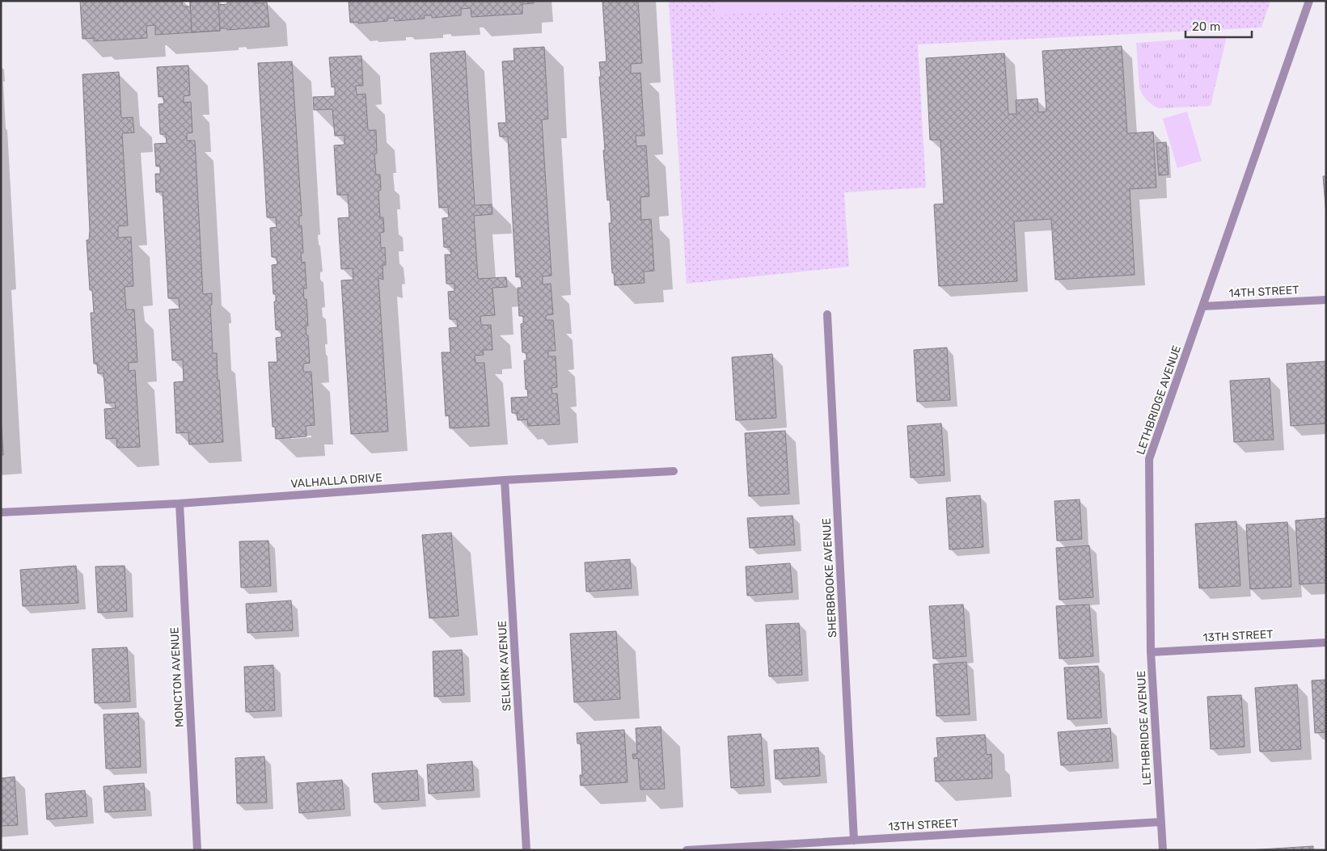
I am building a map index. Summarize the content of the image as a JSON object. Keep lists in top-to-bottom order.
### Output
{
  "streets": {
    "street": [
      "14TH STREET",
      "LETHBRIDGE AVENUE",
      "VALHALLA DRIVE",
      "SHERBROOKE AVENUE",
      "13TH STREET",
      "SELKIRK AVENUE",
      "MONCTON AVENUE"
    ]
  },
  "crossings": [
    ["14TH STREET", "LETHBRIDGE AVENUE"],
    ["LETHBRIDGE AVENUE", "13TH STREET"],
    ["VALHALLA DRIVE", "SELKIRK AVENUE"],
    ["VALHALLA DRIVE", "MONCTON AVENUE"],
    ["SHERBROOKE AVENUE", "13TH STREET"]
  ],
  "scale_bar": "20 m"
}
